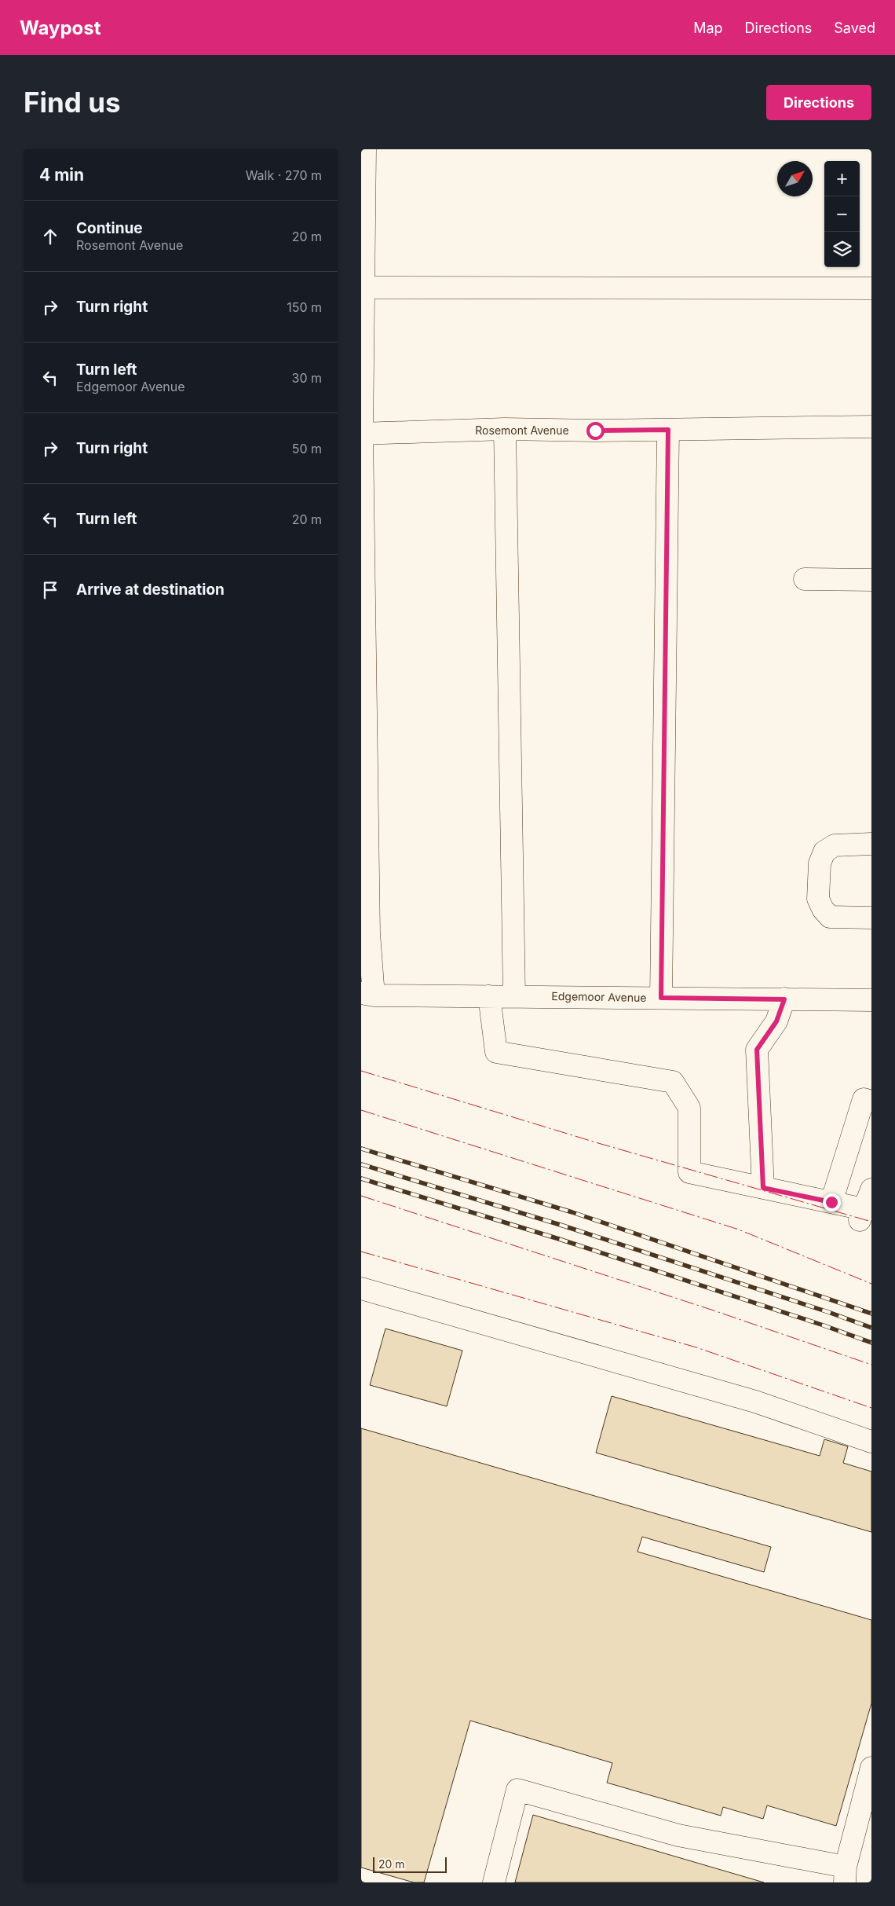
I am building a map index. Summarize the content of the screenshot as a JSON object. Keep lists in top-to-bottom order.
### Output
{
  "streets": {
    "street": ["Rosemont Avenue", "Edgemoor Avenue"]
  },
  "scale_bar": "20 m",
  "north": "top right",
  "page": {
    "header": "Waypost",
    "nav": ["Map", "Directions", "Saved"],
    "buttons": "Directions",
    "title": "Find us",
    "heading": ["4 min", "Walk · 270 m"],
    "map_buttons": ["+", "−"],
    "list": [
      ["Continue", "Rosemont Avenue", "20 m"],
      ["Turn right", "150 m"],
      ["Turn left", "Edgemoor Avenue", "30 m"],
      ["Turn right", "50 m"],
      ["Turn left", "20 m"],
      "Arrive at destination"
    ],
    "scale": "20 m"
  }
}
